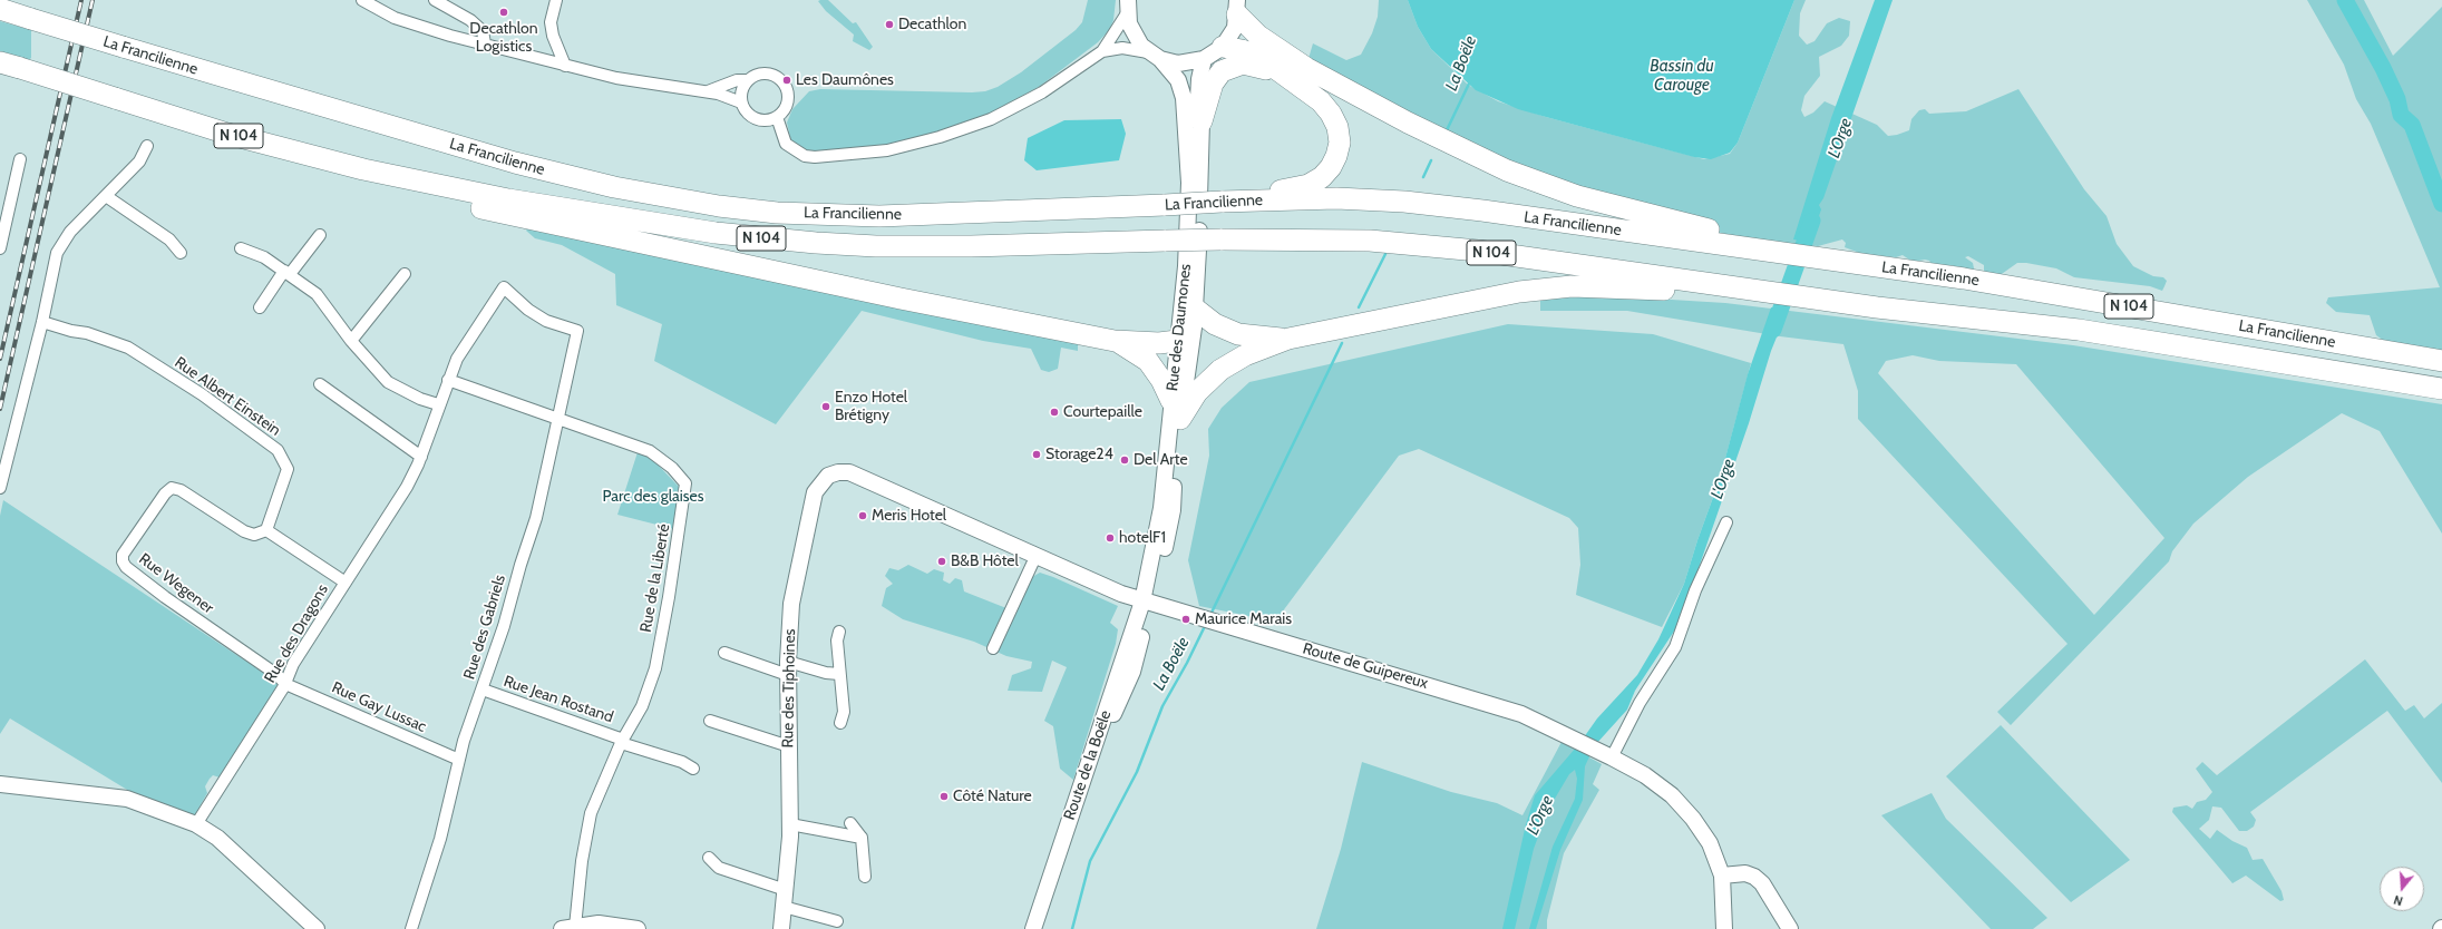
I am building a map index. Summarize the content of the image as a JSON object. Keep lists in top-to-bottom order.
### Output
{
  "streets": {
    "highway": ["La Francilienne", "N 104"],
    "street": [
      "Rue des Daumones",
      "Rue Albert Einstein",
      "Rue de la Liberté",
      "Rue Wegener",
      "Rue des Gabriels",
      "Rue des Dragons",
      "Route de Guipereux",
      "Rue des Tiphoines",
      "Rue Jean Rostand",
      "Rue Gay Lussac",
      "Route de la Boële"
    ]
  },
  "crossings": [
    ["Rue des Daumones", "Route de Guipereux"],
    ["Rue des Daumones", "Route de la Boële"],
    ["Rue Albert Einstein", "Rue Wegener"],
    ["Rue de la Liberté", "Rue des Gabriels"],
    ["Rue de la Liberté", "Rue des Dragons"],
    ["Rue de la Liberté", "Rue Jean Rostand"],
    ["Rue Wegener", "Rue des Dragons"],
    ["Rue Wegener", "Rue Gay Lussac"],
    ["Rue des Gabriels", "Rue des Dragons"],
    ["Rue des Gabriels", "Rue Jean Rostand"],
    ["Rue des Gabriels", "Rue Gay Lussac"],
    ["Rue des Dragons", "Rue Gay Lussac"],
    ["Route de Guipereux", "Rue des Tiphoines"],
    ["Route de Guipereux", "Route de la Boële"]
  ],
  "water": ["La Boële", "Bassin du Carouge", "L'Orge"],
  "parks": ["Parc des glaises"],
  "places": [
    "Decathlon Logistics",
    "Decathlon",
    "Les Daumônes",
    "Enzo Hotel Brétigny",
    "Courtepaille",
    "Storage24",
    "Del Arte",
    "Meris Hotel",
    "hotelF1",
    "B&B Hôtel",
    "Maurice Marais",
    "Côté Nature"
  ],
  "north": "bottom"
}
